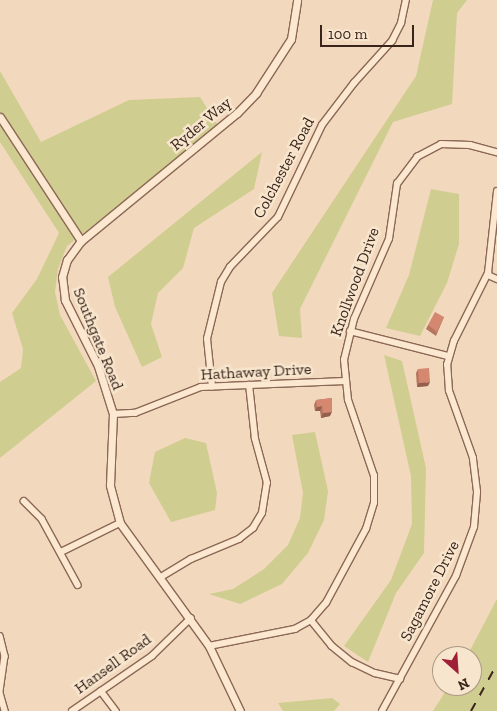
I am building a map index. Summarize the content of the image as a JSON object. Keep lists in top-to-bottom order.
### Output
{
  "streets": {
    "street": [
      "Ryder Way",
      "Colchester Road",
      "Knollwood Drive",
      "Southgate Road",
      "Hathaway Drive",
      "Sagamore Drive",
      "Hansell Road"
    ]
  },
  "crossings": [
    ["Ryder Way", "Southgate Road"],
    ["Colchester Road", "Hathaway Drive"],
    ["Knollwood Drive", "Southgate Road"],
    ["Knollwood Drive", "Hathaway Drive"],
    ["Southgate Road", "Hathaway Drive"],
    ["Southgate Road", "Hansell Road"]
  ],
  "scale_bar": "100 m",
  "north": "bottom right"
}
